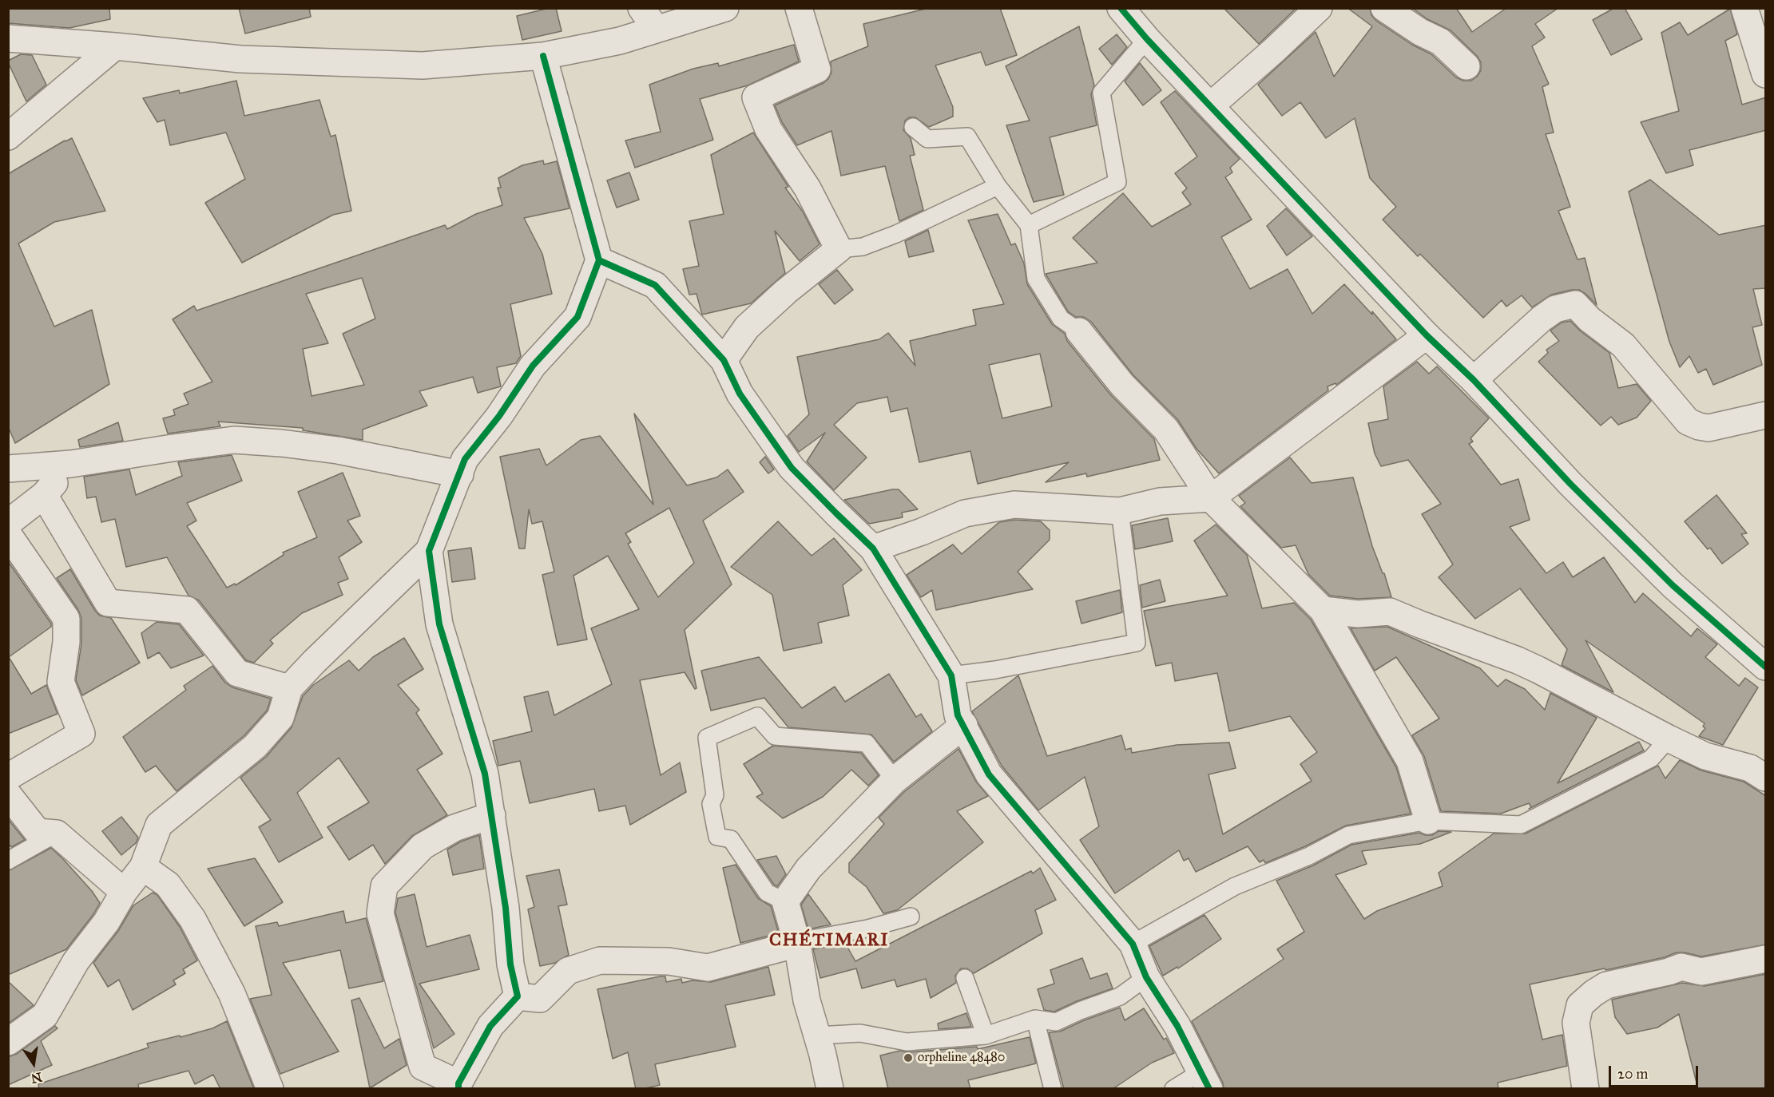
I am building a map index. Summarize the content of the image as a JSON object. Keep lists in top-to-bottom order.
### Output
{
  "districts": ["CHÉTIMARI"],
  "places": ["orpheline 48480"],
  "scale_bar": "20 m",
  "north": "bottom"
}
